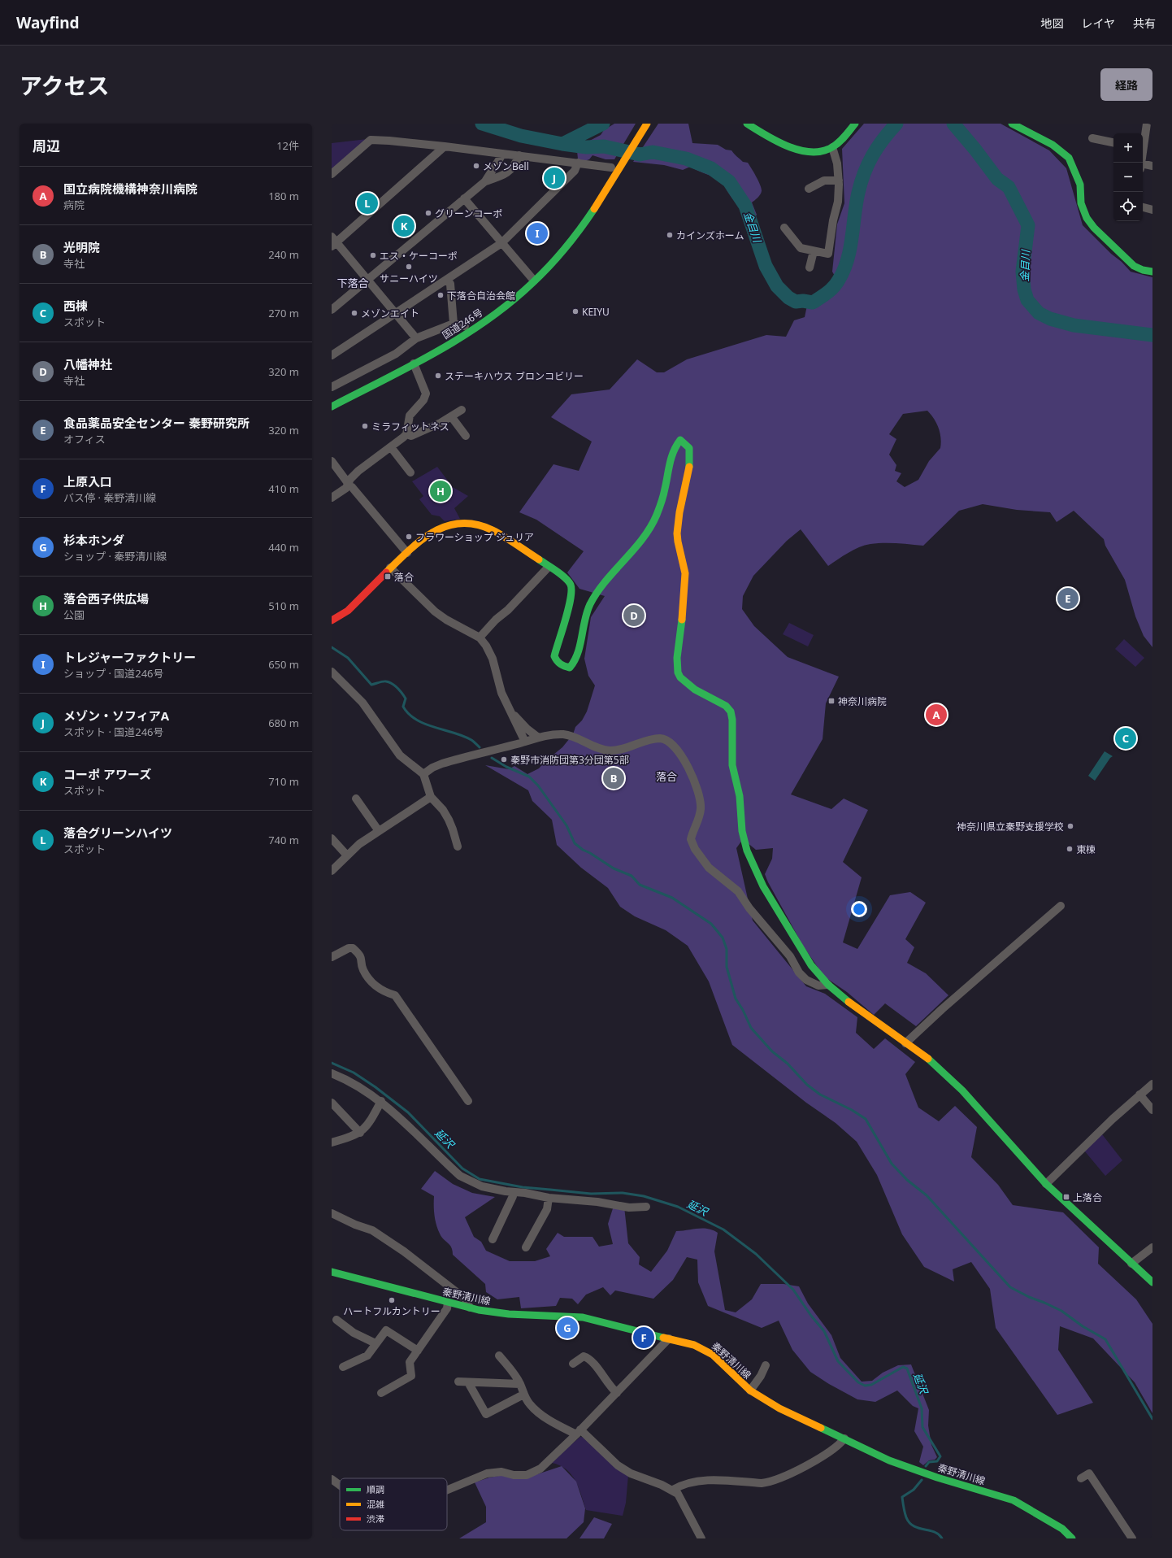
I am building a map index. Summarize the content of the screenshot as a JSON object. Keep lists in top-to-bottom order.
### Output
{
  "streets": {
    "main road": ["国道246号", "秦野清川線"]
  },
  "districts": ["下落合", "落合"],
  "water": ["金目川", "延沢"],
  "places": {
    "other": [
      "メゾンBell",
      "グリーンコーポ",
      "カインズホーム",
      "エス・ケーコーポ",
      "サニーハイツ",
      "下落合自治会館",
      "KEIYU",
      "メゾンエイト",
      "ステーキハウス ブロンコビリー",
      "ミラフィットネス",
      "フラワーショップ ジュリア",
      "秦野市消防団第3分団第5部",
      "神奈川県立秦野支援学校",
      "東棟",
      "ハートフルカントリー"
    ],
    "transit": ["落合", "神奈川病院", "上落合"]
  },
  "legend": ["順調", "混雑", "渋滞"],
  "page": {
    "header": "Wayfind",
    "nav": ["地図", "レイヤ", "共有"],
    "title": "アクセス",
    "buttons": "経路",
    "heading": ["周辺", "12件"],
    "map_buttons": ["+", "−"],
    "list": [
      {
        "mark": "A",
        "name": "国立病院機構神奈川病院",
        "note": "病院",
        "value": "180 m"
      },
      {
        "mark": "B",
        "name": "光明院",
        "note": "寺社",
        "value": "240 m"
      },
      {
        "mark": "C",
        "name": "西棟",
        "note": "スポット",
        "value": "270 m"
      },
      {
        "mark": "D",
        "name": "八幡神社",
        "note": "寺社",
        "value": "320 m"
      },
      {
        "mark": "E",
        "name": "食品薬品安全センター 秦野研究所",
        "note": "オフィス",
        "value": "320 m"
      },
      {
        "mark": "F",
        "name": "上原入口",
        "note": "バス停 · 秦野清川線",
        "value": "410 m"
      },
      {
        "mark": "G",
        "name": "杉本ホンダ",
        "note": "ショップ · 秦野清川線",
        "value": "440 m"
      },
      {
        "mark": "H",
        "name": "落合西子供広場",
        "note": "公園",
        "value": "510 m"
      },
      {
        "mark": "I",
        "name": "トレジャーファクトリー",
        "note": "ショップ · 国道246号",
        "value": "650 m"
      },
      {
        "mark": "J",
        "name": "メゾン・ソフィアA",
        "note": "スポット · 国道246号",
        "value": "680 m"
      },
      {
        "mark": "K",
        "name": "コーポ アワーズ",
        "note": "スポット",
        "value": "710 m"
      },
      {
        "mark": "L",
        "name": "落合グリーンハイツ",
        "note": "スポット",
        "value": "740 m"
      }
    ],
    "pins": [
      "J",
      "L",
      "K",
      "I",
      "H",
      "E",
      "D",
      "A",
      "C",
      "B",
      "G",
      "F"
    ]
  }
}
